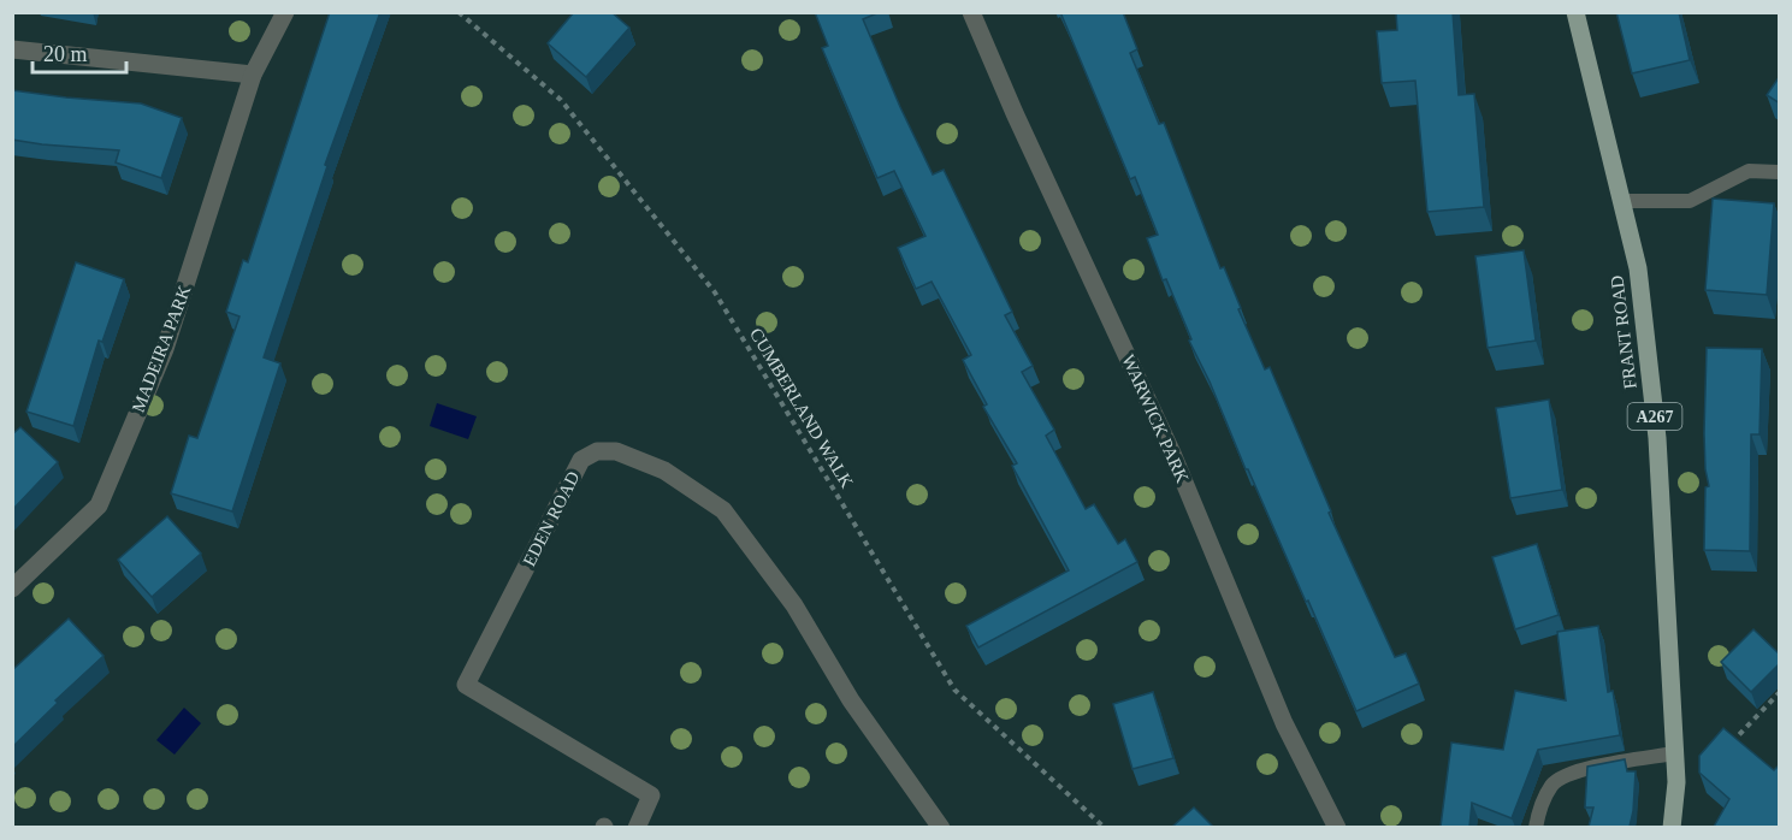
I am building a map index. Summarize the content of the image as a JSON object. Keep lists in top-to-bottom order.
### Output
{
  "streets": {
    "main road": ["FRANT ROAD", "A267"],
    "street": ["MADEIRA PARK", "WARWICK PARK", "EDEN ROAD"],
    "path": ["CUMBERLAND WALK"]
  },
  "scale_bar": "20 m"
}
